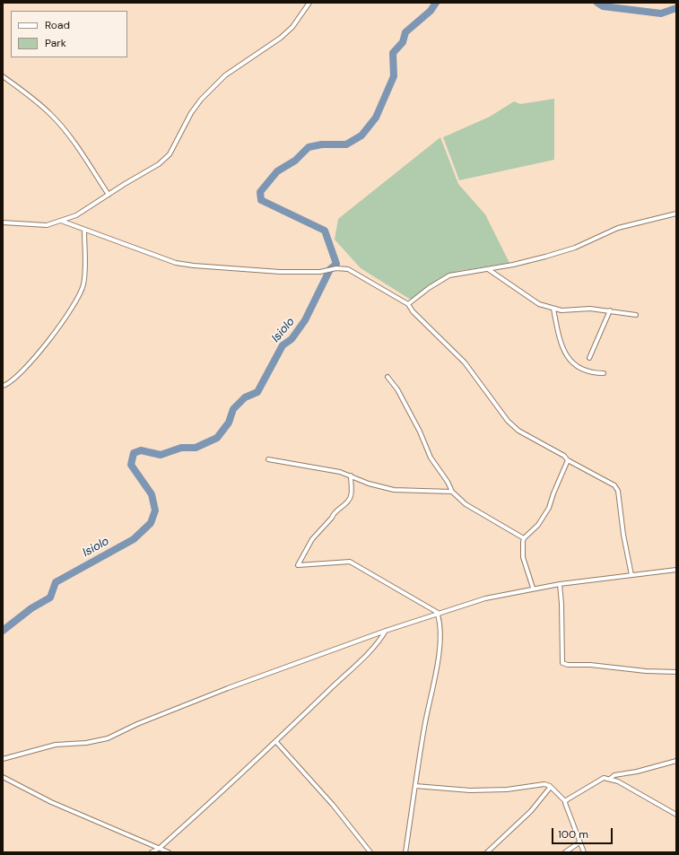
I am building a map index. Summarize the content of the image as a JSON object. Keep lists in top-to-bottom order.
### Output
{
  "water": ["Isiolo"],
  "legend": ["Road", "Park"],
  "scale_bar": "100 m"
}
